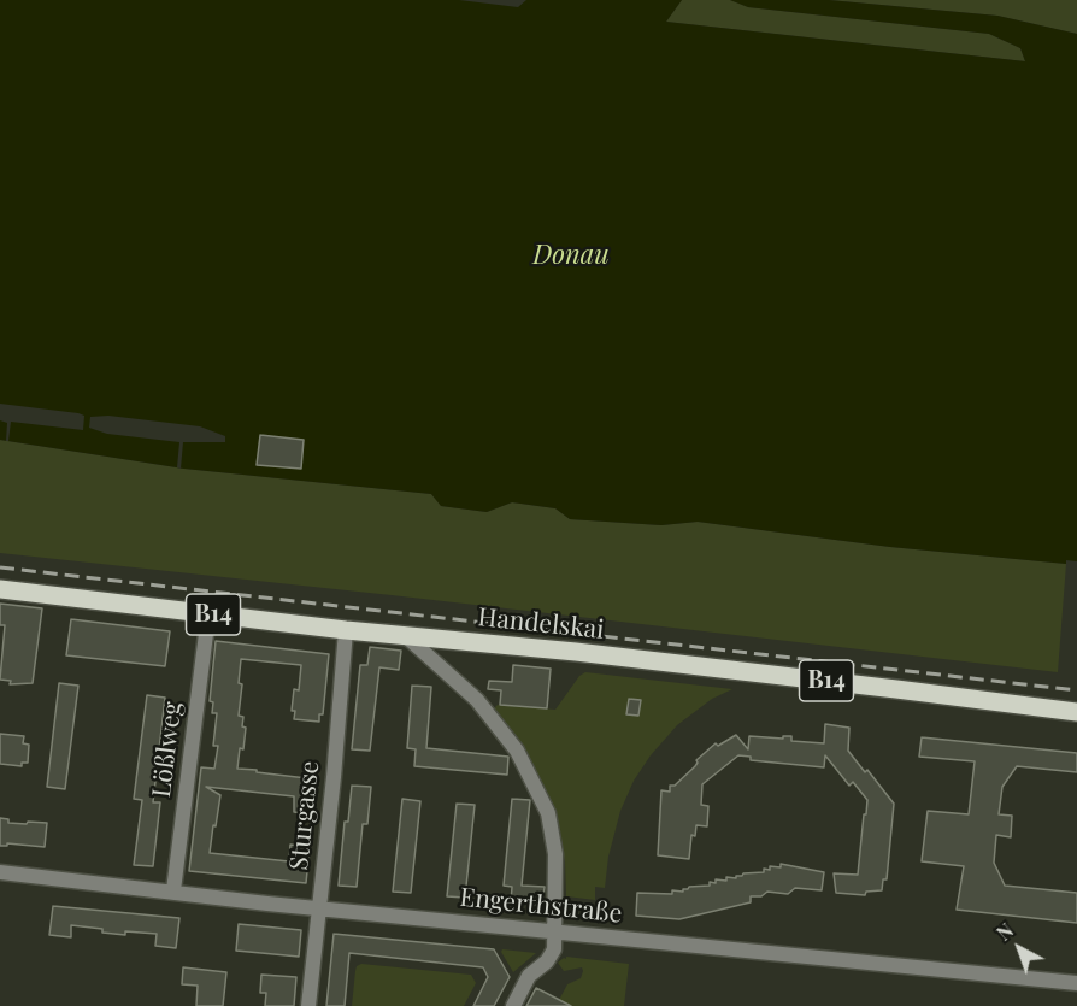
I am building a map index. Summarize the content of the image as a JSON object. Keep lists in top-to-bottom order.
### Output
{
  "streets": {
    "main road": ["B14", "Handelskai"],
    "street": ["Lößlweg", "Sturgasse", "Engerthstraße"]
  },
  "crossings": [
    ["Handelskai", "Lößlweg"],
    ["Handelskai", "Sturgasse"],
    ["Lößlweg", "Engerthstraße"],
    ["Sturgasse", "Engerthstraße"]
  ],
  "water": ["Donau"],
  "north": "top left"
}
